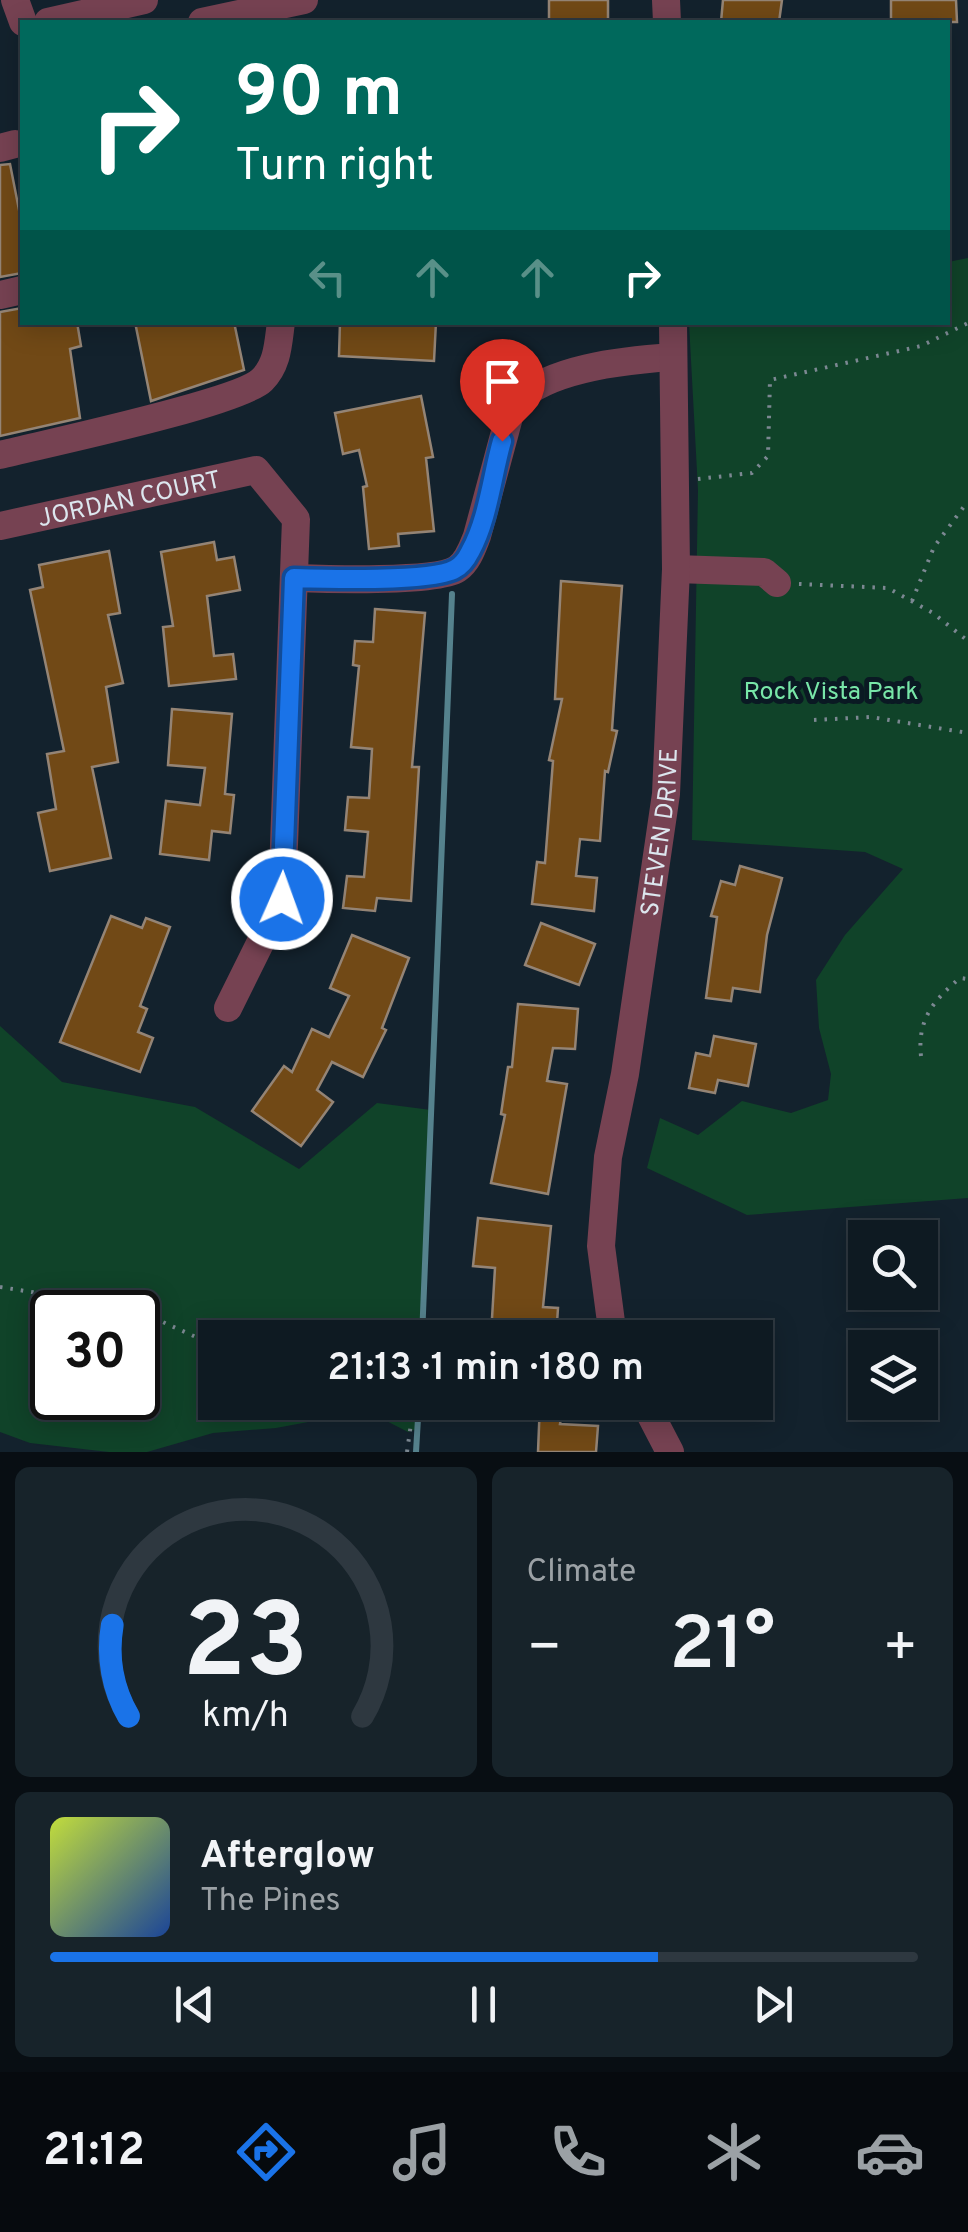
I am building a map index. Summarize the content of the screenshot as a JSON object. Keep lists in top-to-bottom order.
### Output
{
  "streets": {
    "street": ["JORDAN COURT", "STEVEN DRIVE"]
  },
  "parks": ["Rock Vista Park"],
  "page": {
    "turn": ["90 m", "Turn right"],
    "limit": "30",
    "trip": "21:13 · 1 min · 180 m",
    "tile": "Climate",
    "heat": ["−", "21°", "+"],
    "song": ["Afterglow", "The Pines"],
    "tabs": "21:12",
    "gauge": ["23", "km/h"]
  }
}
